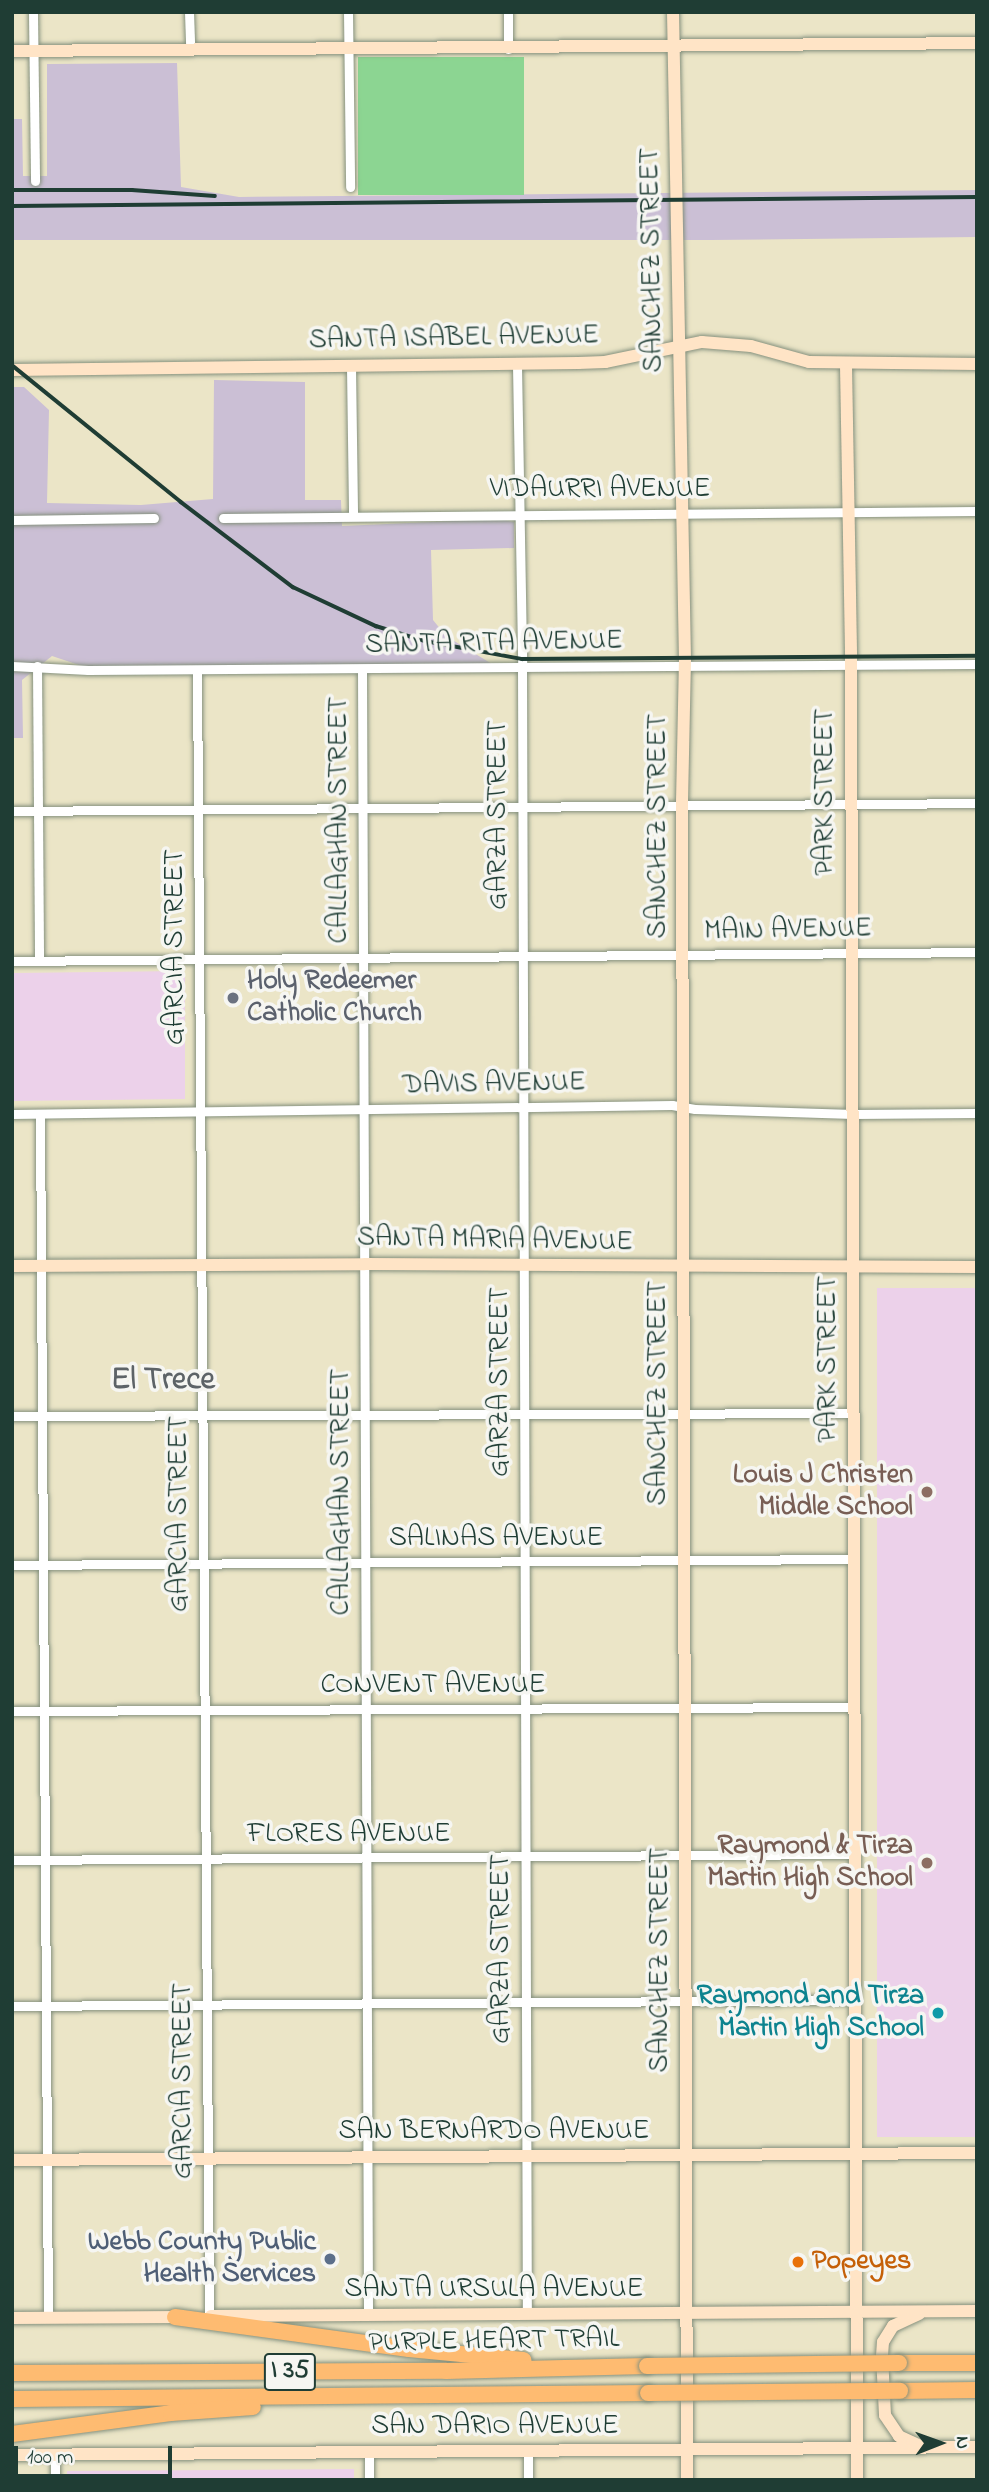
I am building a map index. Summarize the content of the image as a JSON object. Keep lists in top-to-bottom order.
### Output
{
  "streets": {
    "highway": ["PURPLE HEART TRAIL", "I 35"],
    "main road": [
      "SANCHEZ STREET",
      "SANTA ISABEL AVENUE",
      "PARK STREET",
      "SANTA MARIA AVENUE",
      "SAN BERNARDO AVENUE",
      "SANTA URSULA AVENUE",
      "SAN DARIO AVENUE"
    ],
    "street": [
      "VIDAURRI AVENUE",
      "SANTA RITA AVENUE",
      "GARZA STREET",
      "CALLAGHAN STREET",
      "MAIN AVENUE",
      "GARCIA STREET",
      "DAVIS AVENUE",
      "SALINAS AVENUE",
      "CONVENT AVENUE",
      "FLORES AVENUE"
    ]
  },
  "crossings": [
    ["SANCHEZ STREET", "SANTA ISABEL AVENUE"],
    ["SANCHEZ STREET", "VIDAURRI AVENUE"],
    ["SANCHEZ STREET", "SANTA RITA AVENUE"],
    ["SANCHEZ STREET", "MAIN AVENUE"],
    ["SANCHEZ STREET", "DAVIS AVENUE"],
    ["SANCHEZ STREET", "SANTA MARIA AVENUE"],
    ["SANCHEZ STREET", "SALINAS AVENUE"],
    ["SANCHEZ STREET", "CONVENT AVENUE"],
    ["SANCHEZ STREET", "FLORES AVENUE"],
    ["SANCHEZ STREET", "SAN BERNARDO AVENUE"],
    ["SANCHEZ STREET", "SANTA URSULA AVENUE"],
    ["SANCHEZ STREET", "SAN DARIO AVENUE"],
    ["SANTA ISABEL AVENUE", "PARK STREET"],
    ["SANTA ISABEL AVENUE", "GARZA STREET"],
    ["VIDAURRI AVENUE", "PARK STREET"],
    ["VIDAURRI AVENUE", "GARZA STREET"],
    ["SANTA RITA AVENUE", "PARK STREET"],
    ["SANTA RITA AVENUE", "GARZA STREET"],
    ["SANTA RITA AVENUE", "CALLAGHAN STREET"],
    ["SANTA RITA AVENUE", "GARCIA STREET"],
    ["PARK STREET", "MAIN AVENUE"],
    ["PARK STREET", "DAVIS AVENUE"],
    ["PARK STREET", "SANTA MARIA AVENUE"],
    ["PARK STREET", "SALINAS AVENUE"],
    ["PARK STREET", "CONVENT AVENUE"],
    ["PARK STREET", "FLORES AVENUE"],
    ["PARK STREET", "SAN BERNARDO AVENUE"],
    ["PARK STREET", "SANTA URSULA AVENUE"],
    ["PARK STREET", "SAN DARIO AVENUE"],
    ["GARZA STREET", "MAIN AVENUE"],
    ["GARZA STREET", "DAVIS AVENUE"],
    ["GARZA STREET", "SANTA MARIA AVENUE"],
    ["GARZA STREET", "SALINAS AVENUE"],
    ["GARZA STREET", "CONVENT AVENUE"],
    ["GARZA STREET", "FLORES AVENUE"],
    ["GARZA STREET", "SAN BERNARDO AVENUE"],
    ["GARZA STREET", "SANTA URSULA AVENUE"],
    ["CALLAGHAN STREET", "MAIN AVENUE"],
    ["CALLAGHAN STREET", "DAVIS AVENUE"],
    ["CALLAGHAN STREET", "SANTA MARIA AVENUE"],
    ["CALLAGHAN STREET", "SALINAS AVENUE"],
    ["CALLAGHAN STREET", "CONVENT AVENUE"],
    ["CALLAGHAN STREET", "FLORES AVENUE"],
    ["CALLAGHAN STREET", "SAN BERNARDO AVENUE"],
    ["CALLAGHAN STREET", "SANTA URSULA AVENUE"],
    ["MAIN AVENUE", "GARCIA STREET"],
    ["GARCIA STREET", "DAVIS AVENUE"],
    ["GARCIA STREET", "SANTA MARIA AVENUE"],
    ["GARCIA STREET", "SALINAS AVENUE"],
    ["GARCIA STREET", "CONVENT AVENUE"],
    ["GARCIA STREET", "FLORES AVENUE"],
    ["GARCIA STREET", "SAN BERNARDO AVENUE"],
    ["GARCIA STREET", "SANTA URSULA AVENUE"]
  ],
  "districts": ["El Trece"],
  "places": [
    "Holy Redeemer Catholic Church",
    "Louis J Christen Middle School",
    "Raymond & Tirza Martin High School",
    "Raymond and Tirza Martin High School",
    "Webb County Public Health Services",
    "Popeyes"
  ],
  "scale_bar": "100 m",
  "north": "right"
}
